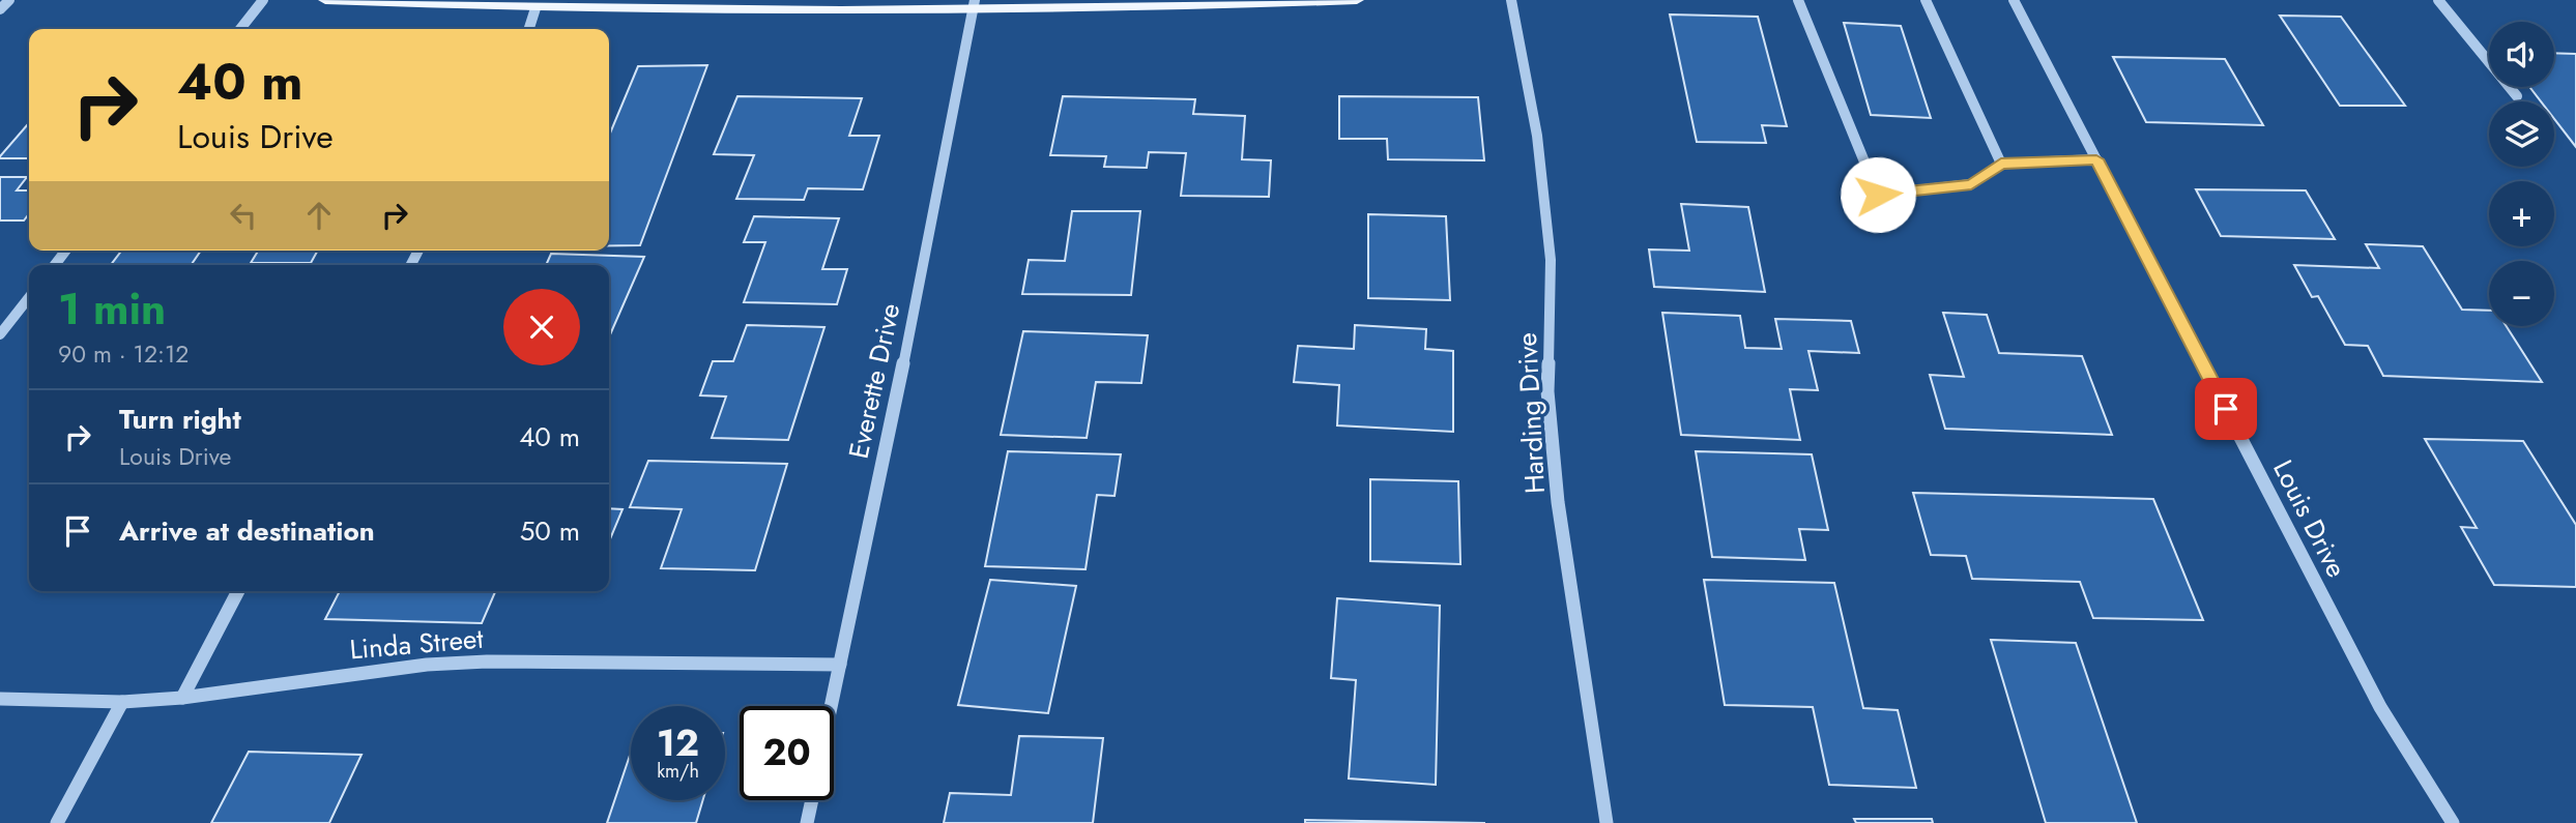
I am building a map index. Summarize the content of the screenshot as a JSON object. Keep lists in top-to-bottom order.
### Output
{
  "streets": {
    "street": [
      "Everette Drive",
      "Harding Drive",
      "Louis Drive",
      "Linda Street"
    ]
  },
  "crossings": [
    ["Everette Drive", "Linda Street"]
  ],
  "page": {
    "map_buttons": ["+", "−"],
    "turn": ["40 m", "Louis Drive"],
    "heading": ["1 min", "90 m · 12:12"],
    "list": [
      {
        "name": "Turn right",
        "note": "Louis Drive",
        "value": "40 m"
      },
      {
        "name": "Arrive at destination",
        "value": "50 m"
      }
    ],
    "speed": "12 km/h",
    "limit": "20"
  }
}
